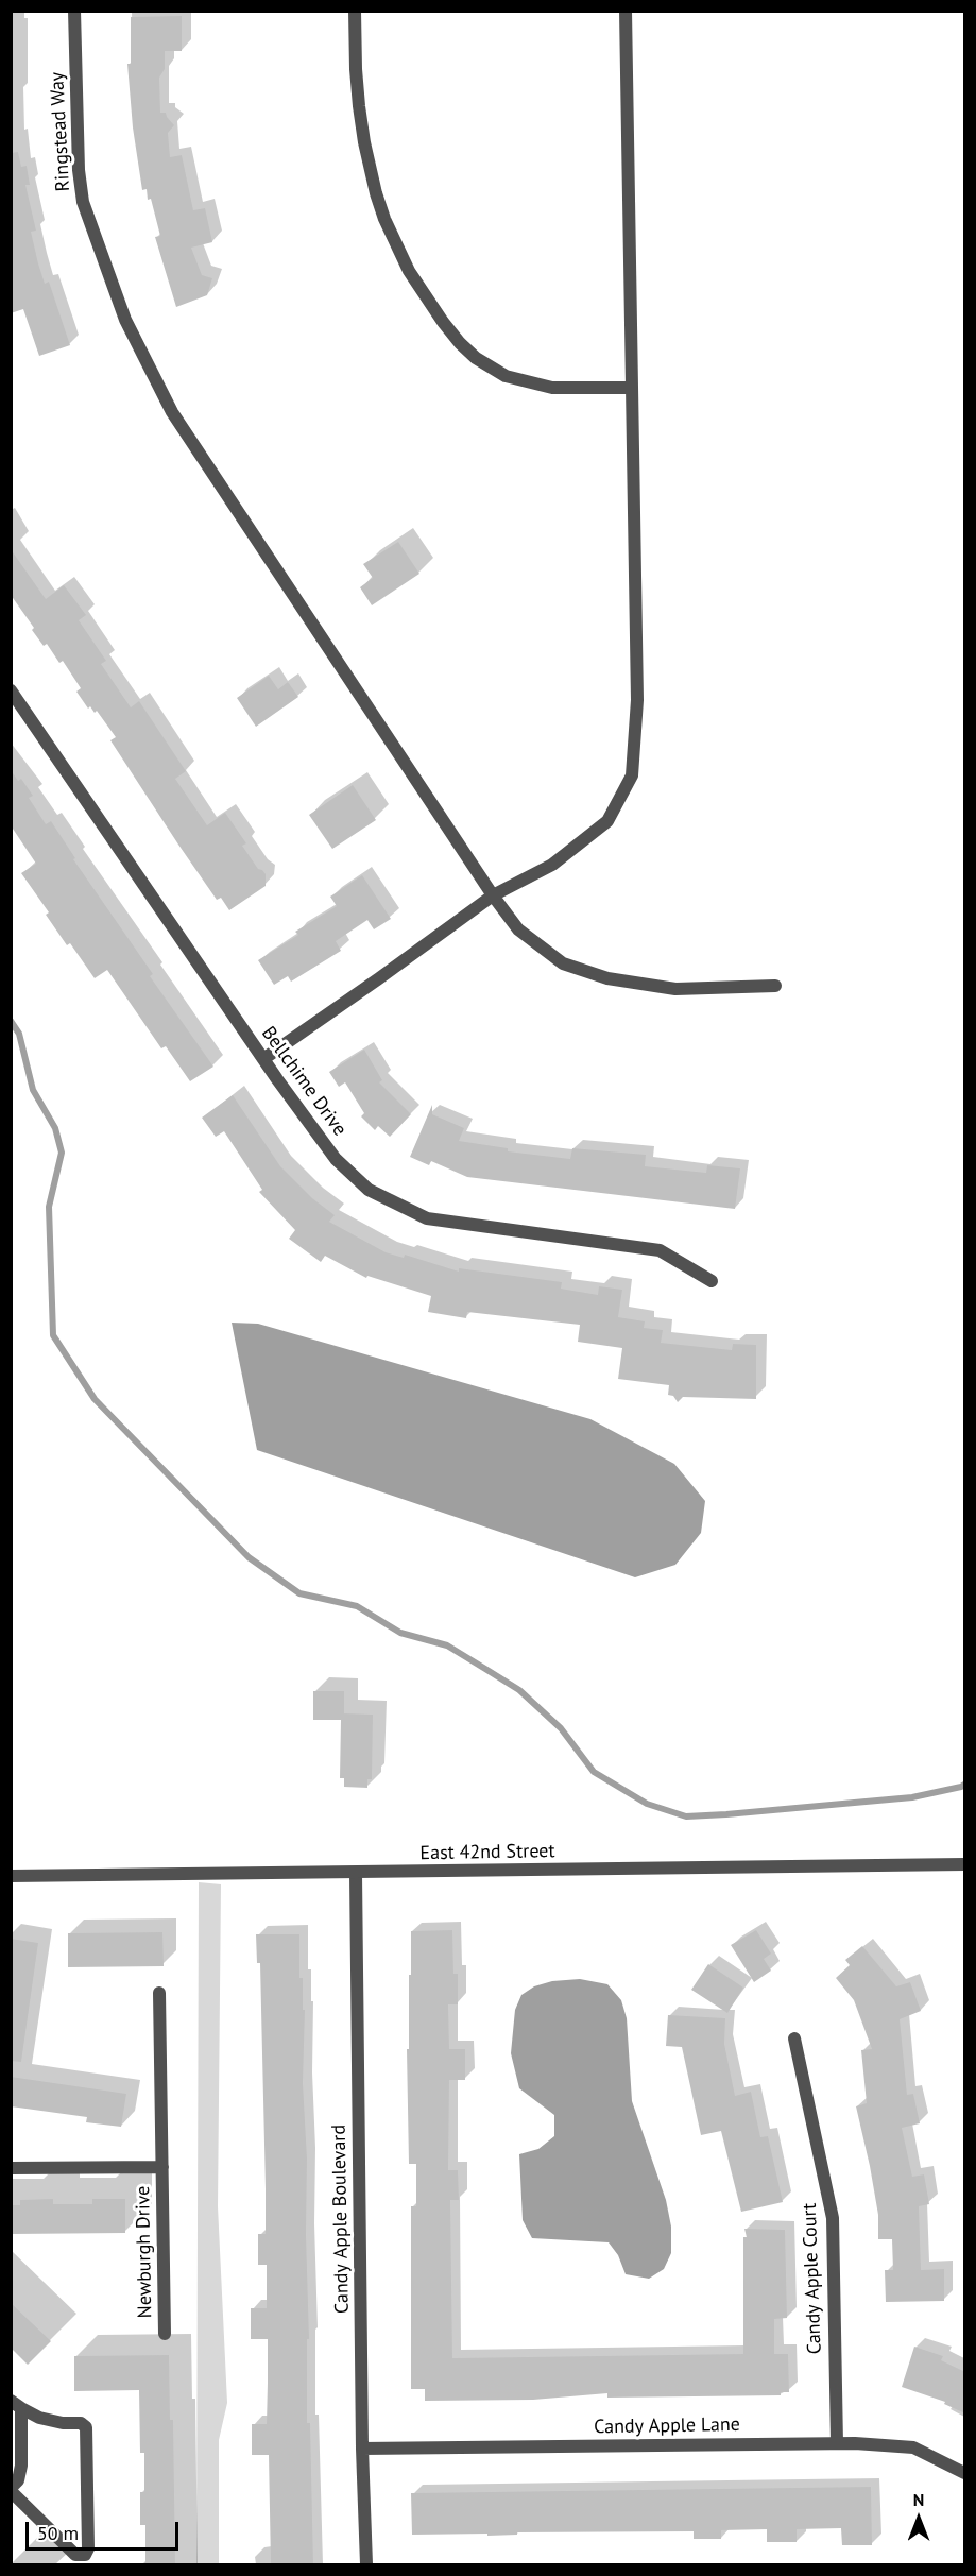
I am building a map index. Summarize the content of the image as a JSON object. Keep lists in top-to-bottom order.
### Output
{
  "streets": {
    "street": [
      "Ringstead Way",
      "Bellchime Drive",
      "East 42nd Street",
      "Candy Apple Boulevard",
      "Newburgh Drive",
      "Candy Apple Court",
      "Candy Apple Lane"
    ]
  },
  "crossings": [
    ["East 42nd Street", "Candy Apple Boulevard"],
    ["Candy Apple Boulevard", "Candy Apple Lane"],
    ["Candy Apple Court", "Candy Apple Lane"]
  ],
  "scale_bar": "50 m",
  "north": "top"
}
